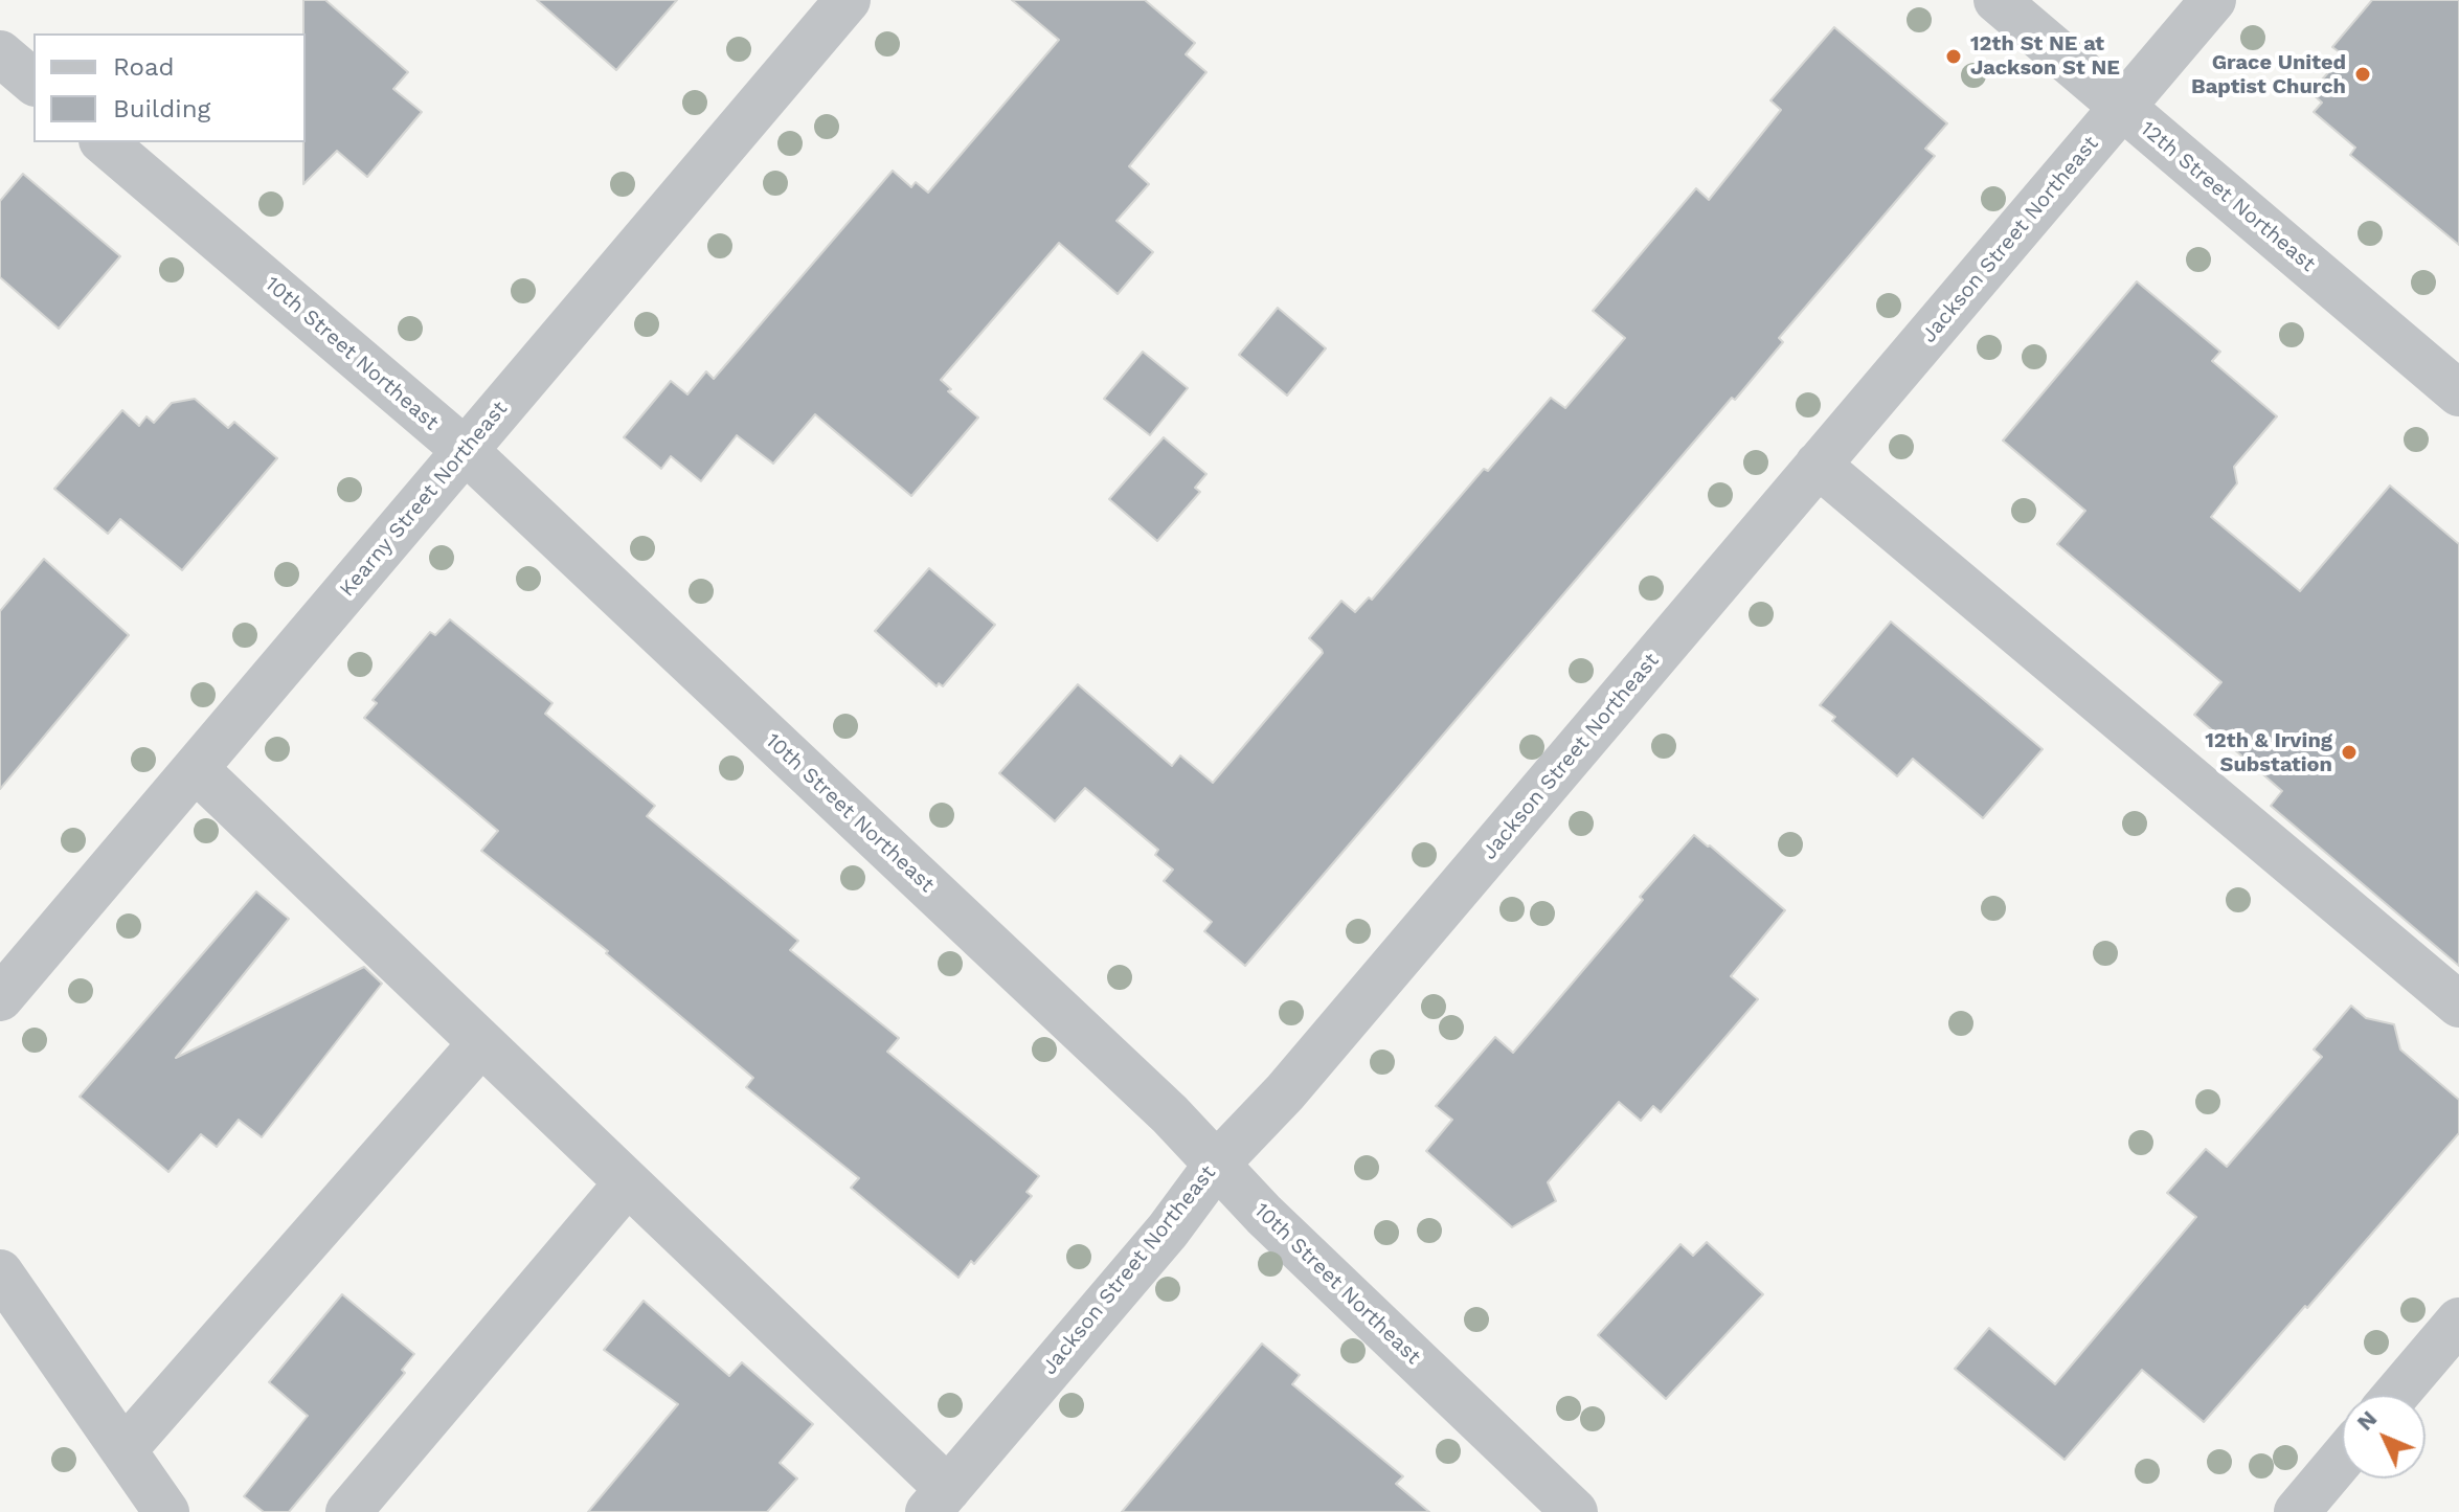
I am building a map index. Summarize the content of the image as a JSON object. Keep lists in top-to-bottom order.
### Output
{
  "streets": {
    "street": [
      "12th Street Northeast",
      "Jackson Street Northeast",
      "10th Street Northeast",
      "Kearny Street Northeast"
    ]
  },
  "crossings": [
    ["12th Street Northeast", "Jackson Street Northeast"],
    ["Jackson Street Northeast", "10th Street Northeast"],
    ["10th Street Northeast", "Kearny Street Northeast"]
  ],
  "places": ["12th St NE at Jackson St NE", "Grace United Baptist Church", "12th & Irving Substation"],
  "legend": ["Road", "Building"],
  "north": "top left"
}
